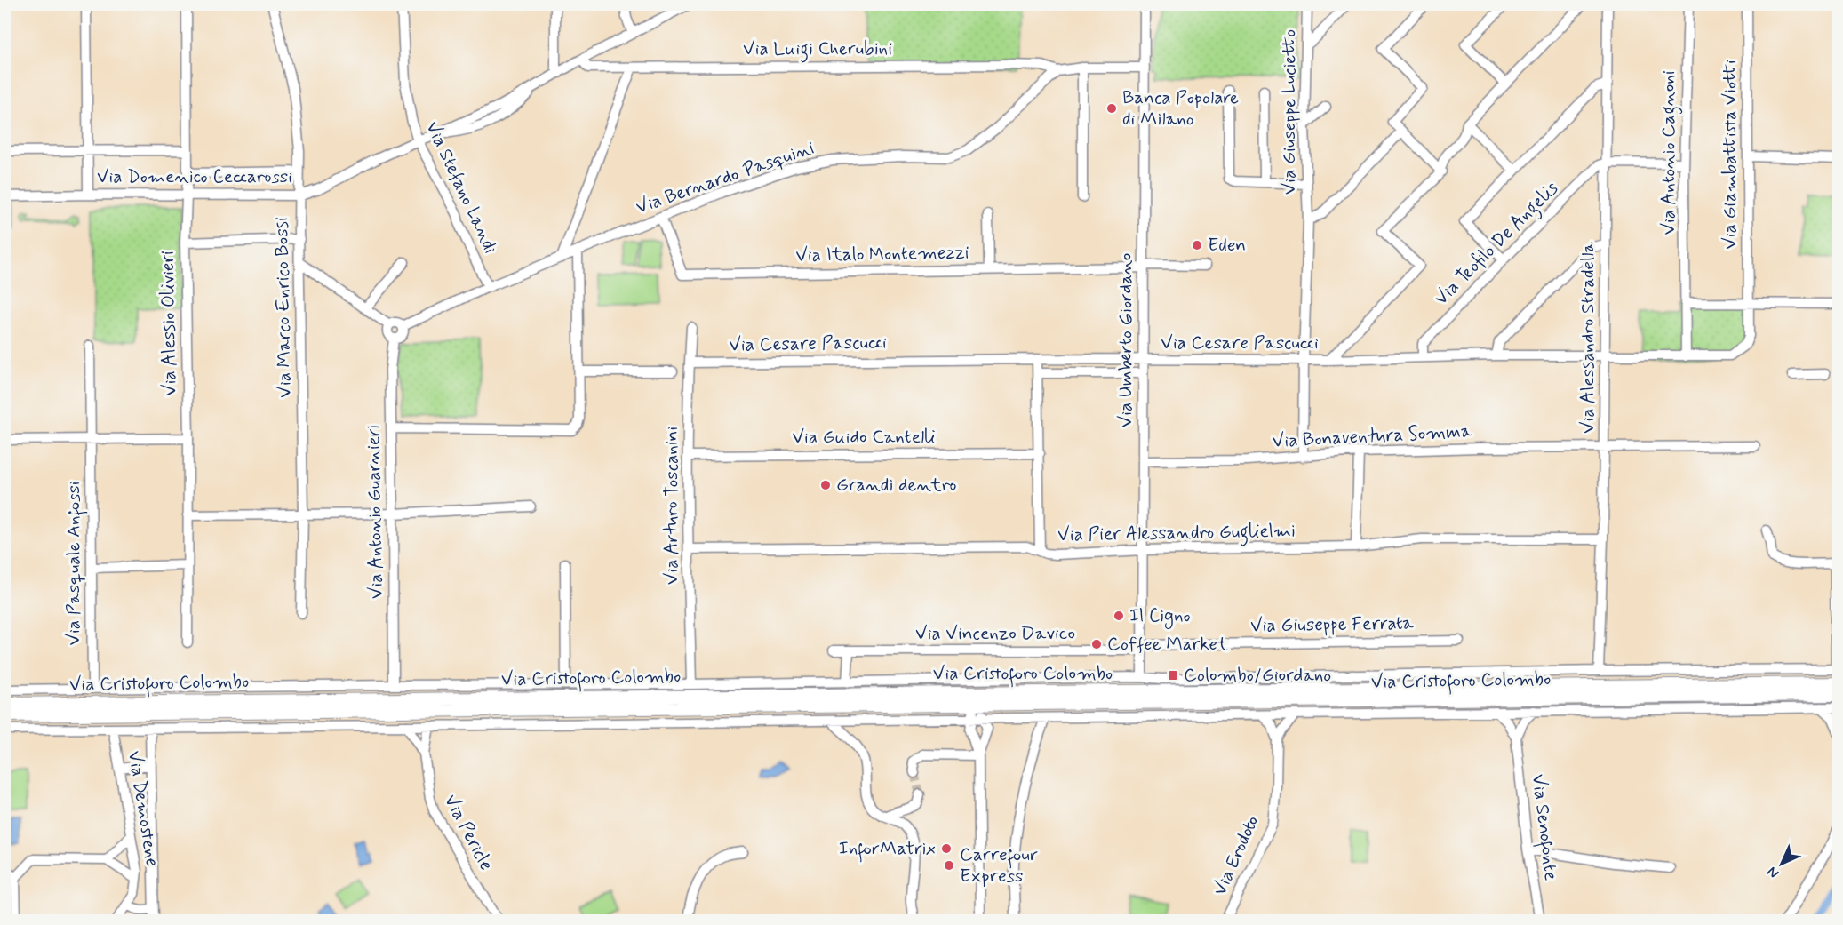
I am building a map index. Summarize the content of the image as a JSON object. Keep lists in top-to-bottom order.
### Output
{
  "streets": {
    "main road": ["Via Cristoforo Colombo"],
    "street": [
      "Via Luigi Cherubini",
      "Via Giuseppe Lucietto",
      "Via Antonio Cagnoni",
      "Via Giambattista Viotti",
      "Via Domenico Ceccarossi",
      "Via Bernardo Pasquini",
      "Via Stefano Landi",
      "Via Teofilo De Angelis",
      "Via Italo Montemezzi",
      "Via Marco Enrico Bossi",
      "Via Alessio Olivieri",
      "Via Alessandro Stradella",
      "Via Umberto Giordano",
      "Via Cesare Pascucci",
      "Via Bonaventura Somma",
      "Via Guido Cantelli",
      "Via Arturo Toscanini",
      "Via Antonio Guarnieri",
      "Via Pier Alessandro Guglielmi",
      "Via Pasquale Anfossi",
      "Via Giuseppe Ferrata",
      "Via Vincenzo Davico",
      "Via Demostene",
      "Via Senofonte",
      "Via Pericle",
      "Via Erodoto"
    ]
  },
  "crossings": [
    ["Via Luigi Cherubini", "Via Domenico Ceccarossi"],
    ["Via Luigi Cherubini", "Via Bernardo Pasquini"],
    ["Via Giuseppe Lucietto", "Via Cesare Pascucci"],
    ["Via Giuseppe Lucietto", "Via Bonaventura Somma"],
    ["Via Antonio Cagnoni", "Via Cesare Pascucci"],
    ["Via Giambattista Viotti", "Via Cesare Pascucci"],
    ["Via Domenico Ceccarossi", "Via Stefano Landi"],
    ["Via Domenico Ceccarossi", "Via Marco Enrico Bossi"],
    ["Via Domenico Ceccarossi", "Via Alessio Olivieri"],
    ["Via Bernardo Pasquini", "Via Stefano Landi"],
    ["Via Bernardo Pasquini", "Via Italo Montemezzi"],
    ["Via Bernardo Pasquini", "Via Antonio Guarnieri"],
    ["Via Teofilo De Angelis", "Via Alessandro Stradella"],
    ["Via Teofilo De Angelis", "Via Cesare Pascucci"],
    ["Via Italo Montemezzi", "Via Umberto Giordano"],
    ["Via Alessandro Stradella", "Via Cesare Pascucci"],
    ["Via Alessandro Stradella", "Via Bonaventura Somma"],
    ["Via Alessandro Stradella", "Via Pier Alessandro Guglielmi"],
    ["Via Alessandro Stradella", "Via Cristoforo Colombo"],
    ["Via Umberto Giordano", "Via Cesare Pascucci"],
    ["Via Umberto Giordano", "Via Bonaventura Somma"],
    ["Via Umberto Giordano", "Via Pier Alessandro Guglielmi"],
    ["Via Umberto Giordano", "Via Giuseppe Ferrata"],
    ["Via Umberto Giordano", "Via Vincenzo Davico"],
    ["Via Umberto Giordano", "Via Cristoforo Colombo"],
    ["Via Cesare Pascucci", "Via Arturo Toscanini"],
    ["Via Guido Cantelli", "Via Arturo Toscanini"],
    ["Via Arturo Toscanini", "Via Pier Alessandro Guglielmi"],
    ["Via Arturo Toscanini", "Via Cristoforo Colombo"],
    ["Via Antonio Guarnieri", "Via Cristoforo Colombo"],
    ["Via Pasquale Anfossi", "Via Cristoforo Colombo"],
    ["Via Giuseppe Ferrata", "Via Vincenzo Davico"],
    ["Via Cristoforo Colombo", "Via Demostene"],
    ["Via Cristoforo Colombo", "Via Pericle"]
  ],
  "places": {
    "other": [
      "Banca Popolare di Milano",
      "Eden",
      "Grandi dentro",
      "Il Cigno",
      "Coffee Market",
      "InforMatrix",
      "Carrefour Express"
    ],
    "transit": ["Colombo/Giordano"]
  },
  "north": "bottom left"
}
